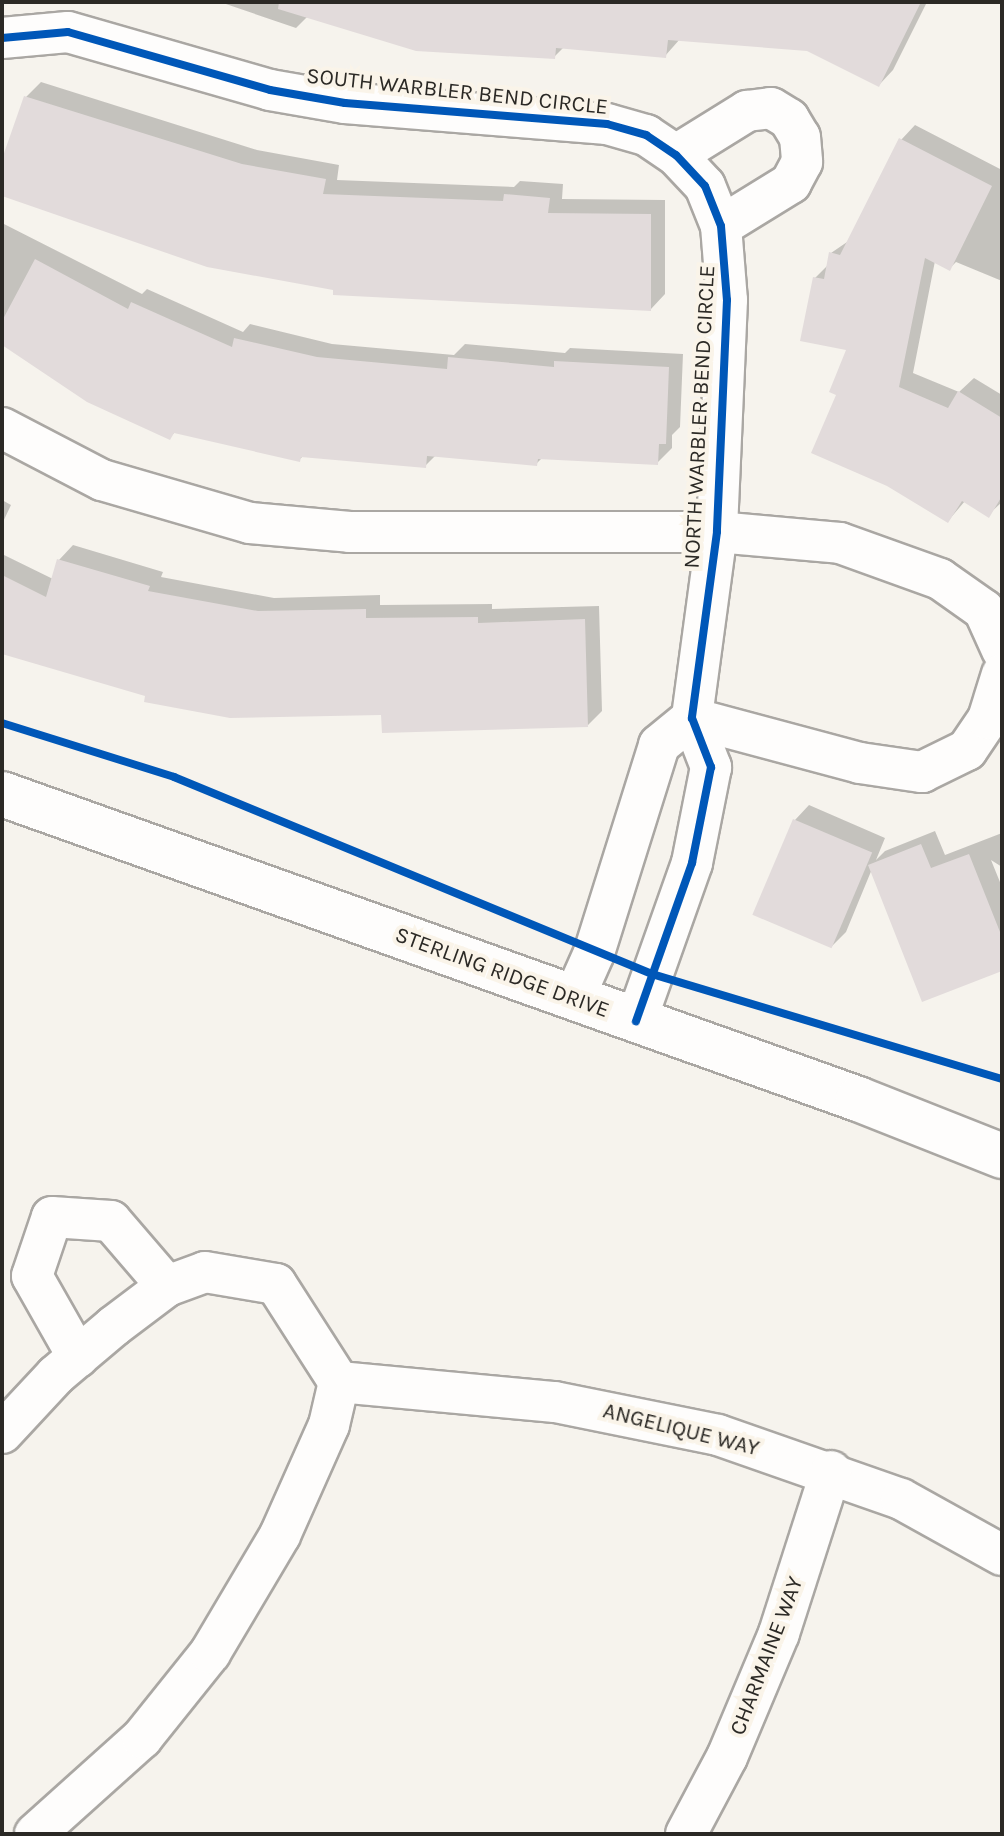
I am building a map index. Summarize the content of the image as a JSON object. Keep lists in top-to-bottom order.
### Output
{
  "streets": {
    "street": [
      "SOUTH WARBLER BEND CIRCLE",
      "NORTH WARBLER BEND CIRCLE",
      "STERLING RIDGE DRIVE",
      "ANGELIQUE WAY",
      "CHARMAINE WAY"
    ]
  },
  "crossings": [
    ["SOUTH WARBLER BEND CIRCLE", "NORTH WARBLER BEND CIRCLE"],
    ["NORTH WARBLER BEND CIRCLE", "STERLING RIDGE DRIVE"],
    ["ANGELIQUE WAY", "CHARMAINE WAY"]
  ]
}
